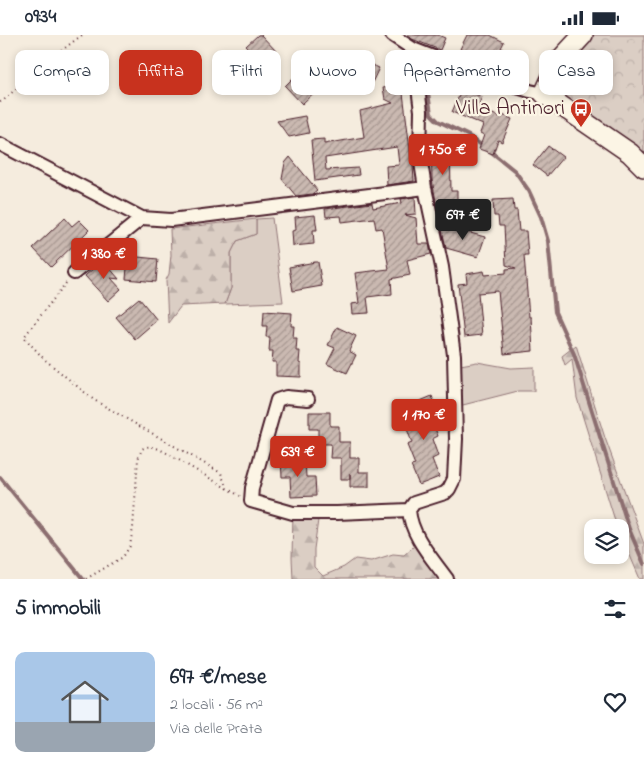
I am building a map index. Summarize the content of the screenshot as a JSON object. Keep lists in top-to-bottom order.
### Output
{
  "places": {
    "bus stop": ["Villa Antinori"]
  },
  "page": {
    "status": "09:34",
    "chip": [
      "Compra",
      "Affitta",
      "Filtri",
      "Nuovo",
      "Appartamento",
      "Casa"
    ],
    "price": [
      "1 750 €",
      "697 €",
      "1 380 €",
      "1 170 €",
      "639 €"
    ],
    "heading": "5 immobili",
    "list": [
      {
        "name": "697 €/mese",
        "note": "2 locali · 56 m² · Via delle Prata"
      }
    ]
  }
}
